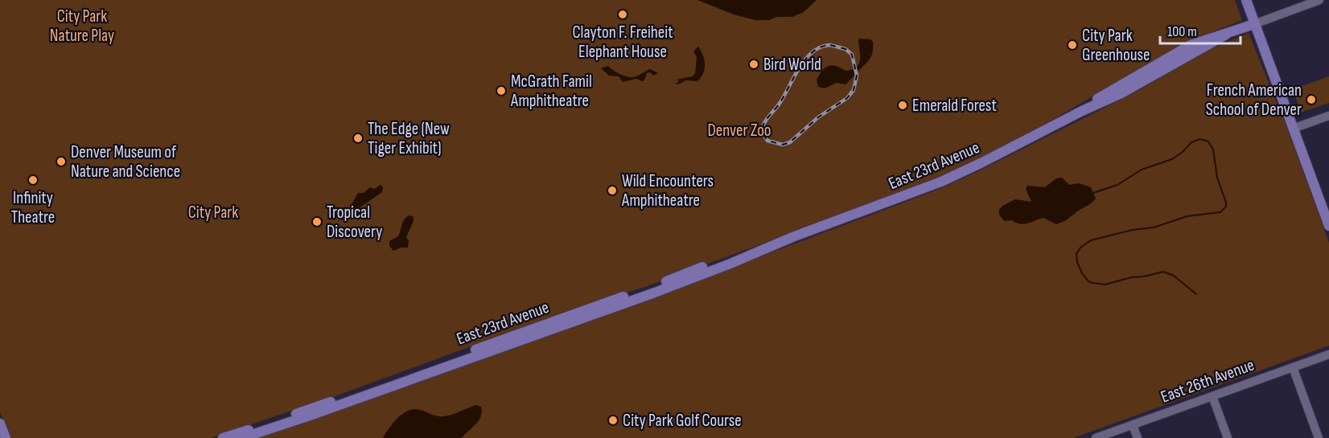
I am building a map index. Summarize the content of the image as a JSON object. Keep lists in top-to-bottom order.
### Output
{
  "streets": {
    "main road": ["East 23rd Avenue"],
    "street": ["East 26th Avenue"]
  },
  "parks": ["City Park Nature Play", "Denver Zoo", "City Park"],
  "places": [
    "Clayton F. Freiheit Elephant House",
    "City Park Greenhouse",
    "Bird World",
    "McGrath Famil Amphitheatre",
    "French American School of Denver",
    "Emerald Forest",
    "The Edge (New Tiger Exhibit)",
    "Denver Museum of Nature and Science",
    "Infinity Theatre",
    "Wild Encounters Amphitheatre",
    "Tropical Discovery",
    "City Park Golf Course"
  ],
  "scale_bar": "100 m"
}
